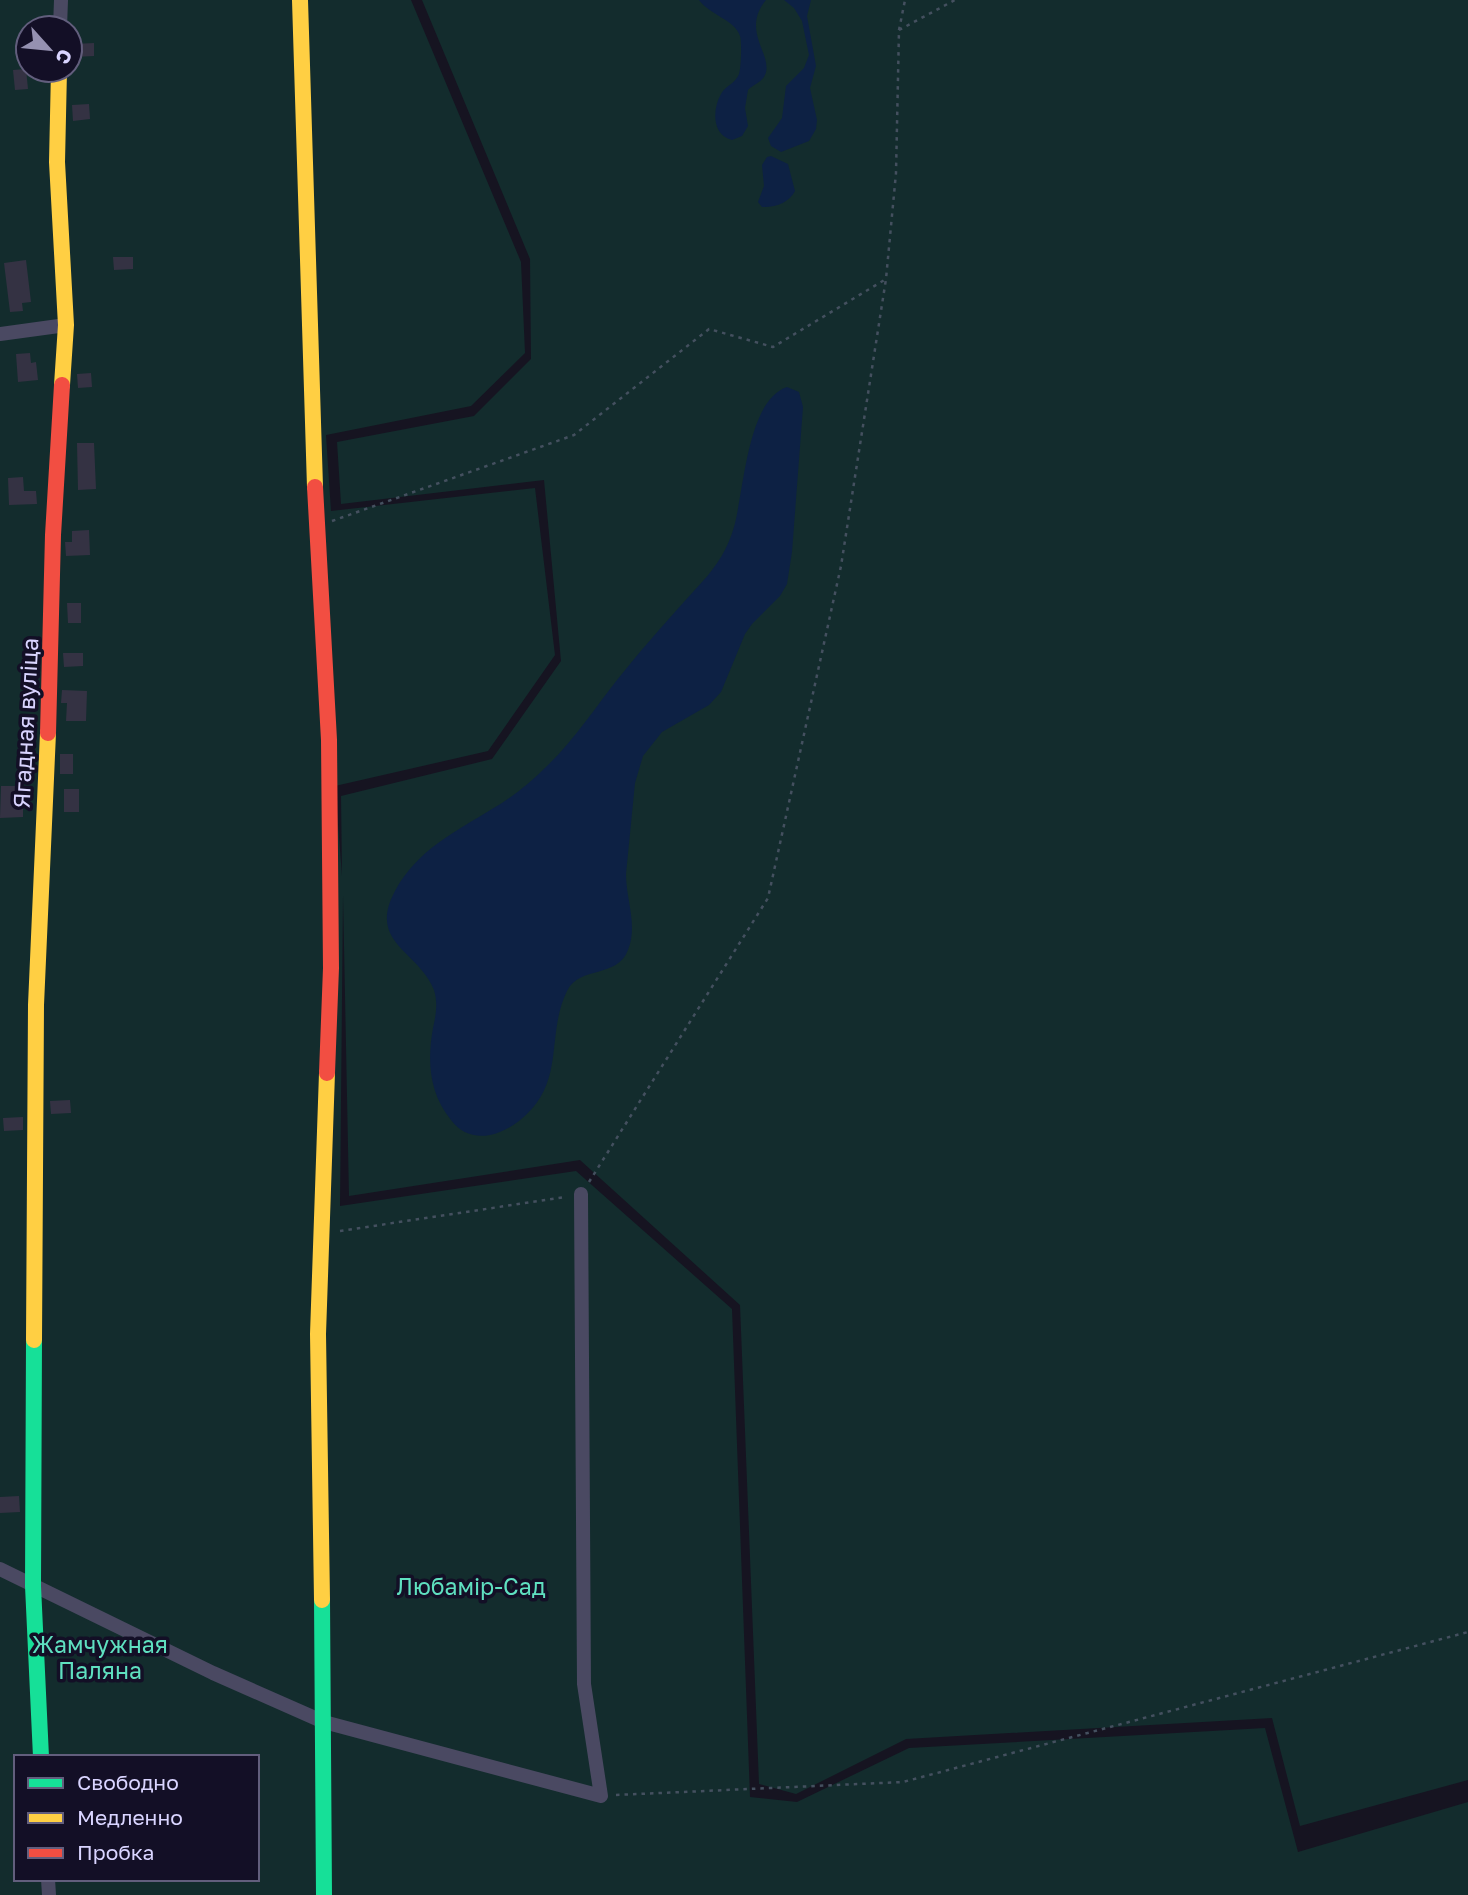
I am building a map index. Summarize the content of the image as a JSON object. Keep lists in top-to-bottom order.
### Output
{
  "streets": {
    "street": ["Ягадная вуліца"]
  },
  "parks": ["Любамір-Сад", "Жамчужная Паляна"],
  "legend": ["Свободно", "Медленно", "Пробка"],
  "north": "bottom right"
}
